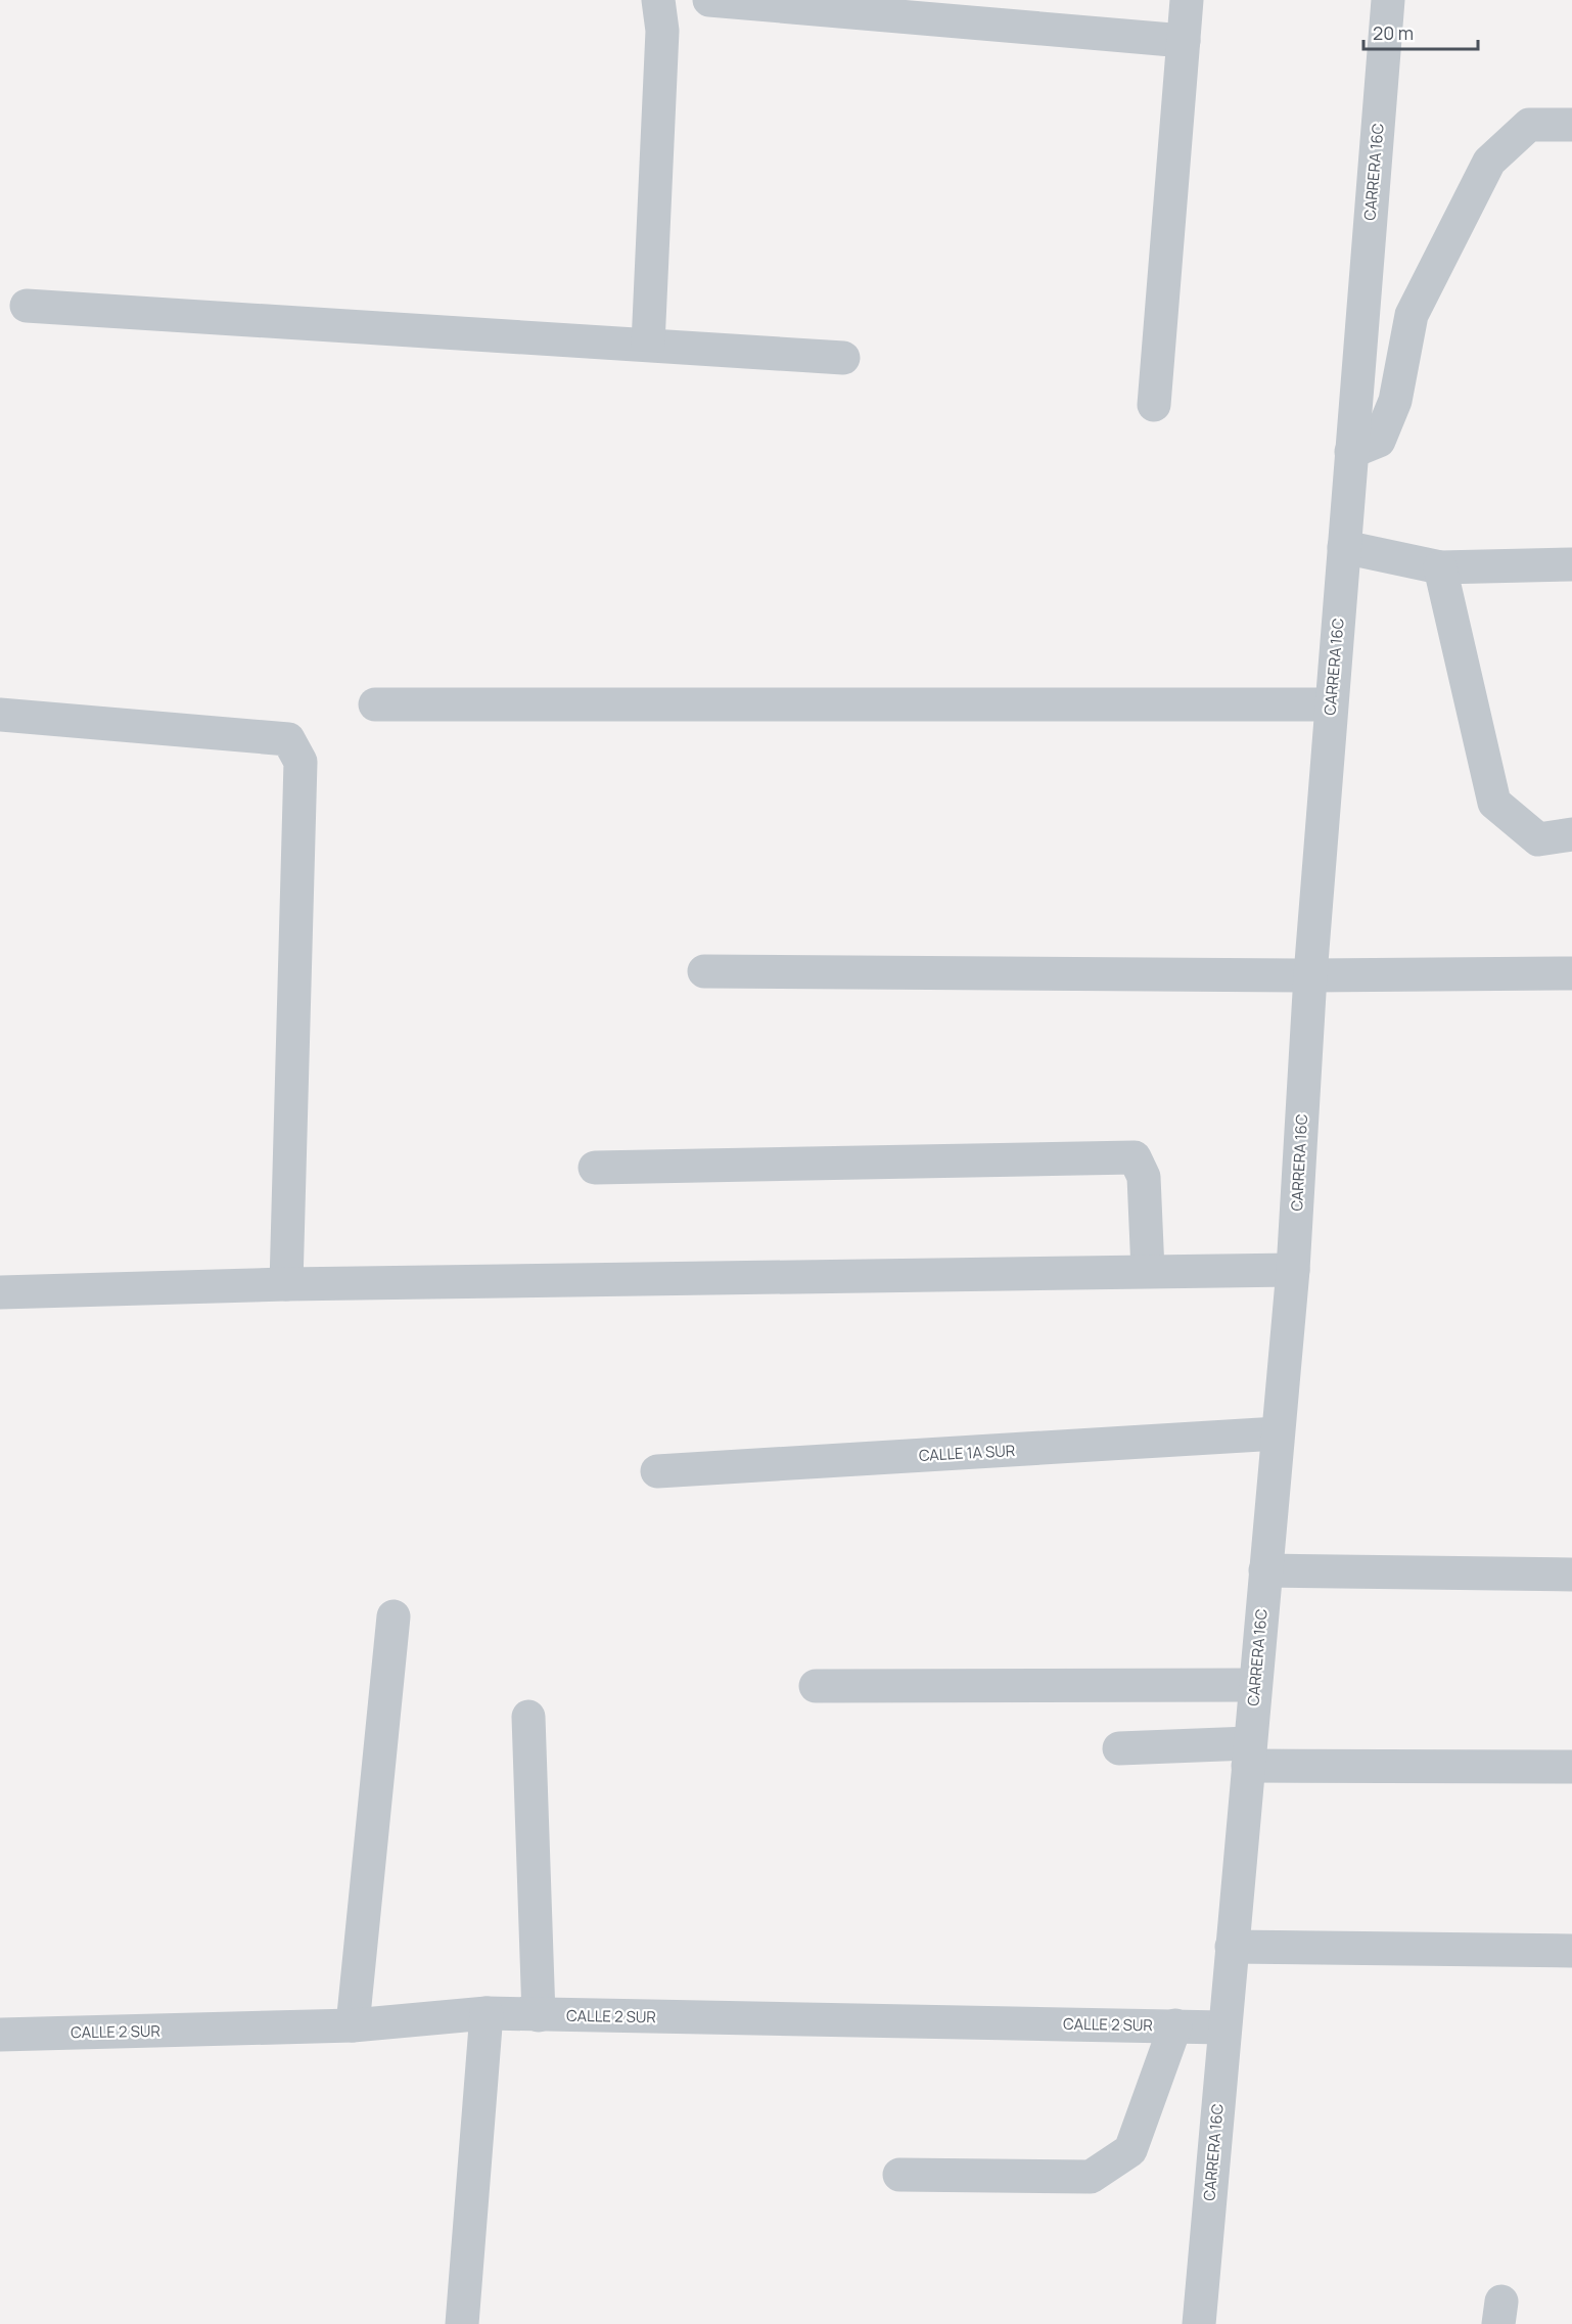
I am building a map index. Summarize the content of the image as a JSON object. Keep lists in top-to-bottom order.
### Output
{
  "streets": {
    "street": ["CARRERA 16C", "CALLE 1A SUR", "CALLE 2 SUR"]
  },
  "crossings": [
    ["CARRERA 16C", "CALLE 1A SUR"],
    ["CARRERA 16C", "CALLE 2 SUR"]
  ],
  "scale_bar": "20 m"
}
